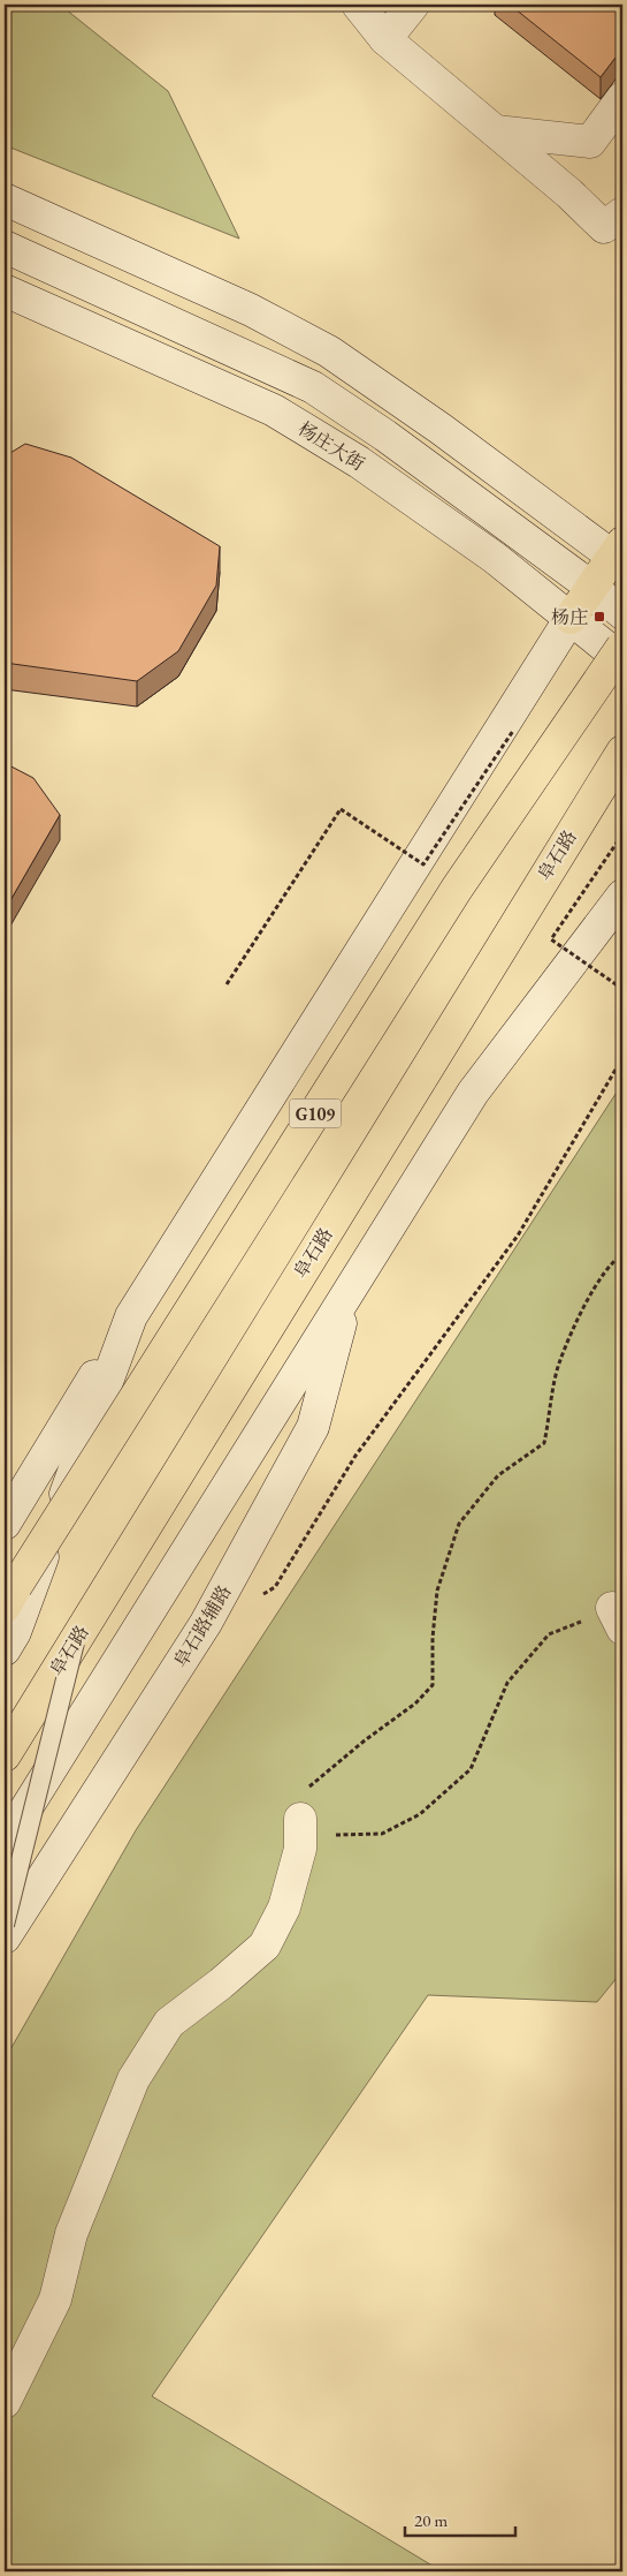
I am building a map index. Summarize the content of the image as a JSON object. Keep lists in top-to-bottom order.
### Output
{
  "streets": {
    "main road": [
      "杨庄大街",
      "阜石路",
      "G109",
      "阜石路辅路"
    ]
  },
  "places": {
    "transit": ["杨庄"]
  },
  "scale_bar": "20 m"
}
